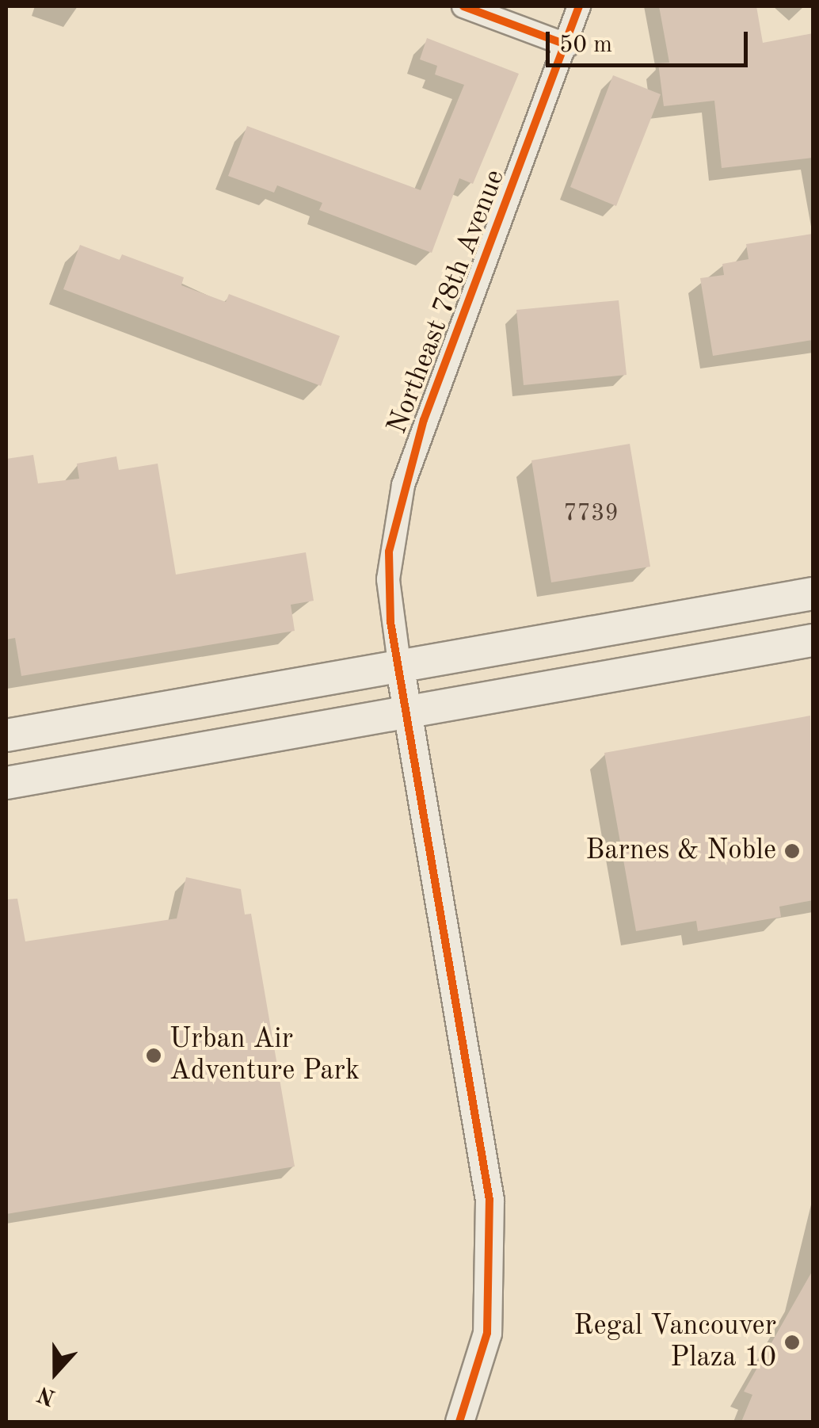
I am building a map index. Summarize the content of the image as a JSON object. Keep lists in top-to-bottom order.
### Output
{
  "streets": {
    "street": ["Northeast 78th Avenue"]
  },
  "places": ["Barnes & Noble", "Urban Air Adventure Park", "Regal Vancouver Plaza 10"],
  "house_numbers": ["7739"],
  "scale_bar": "50 m",
  "north": "bottom"
}
